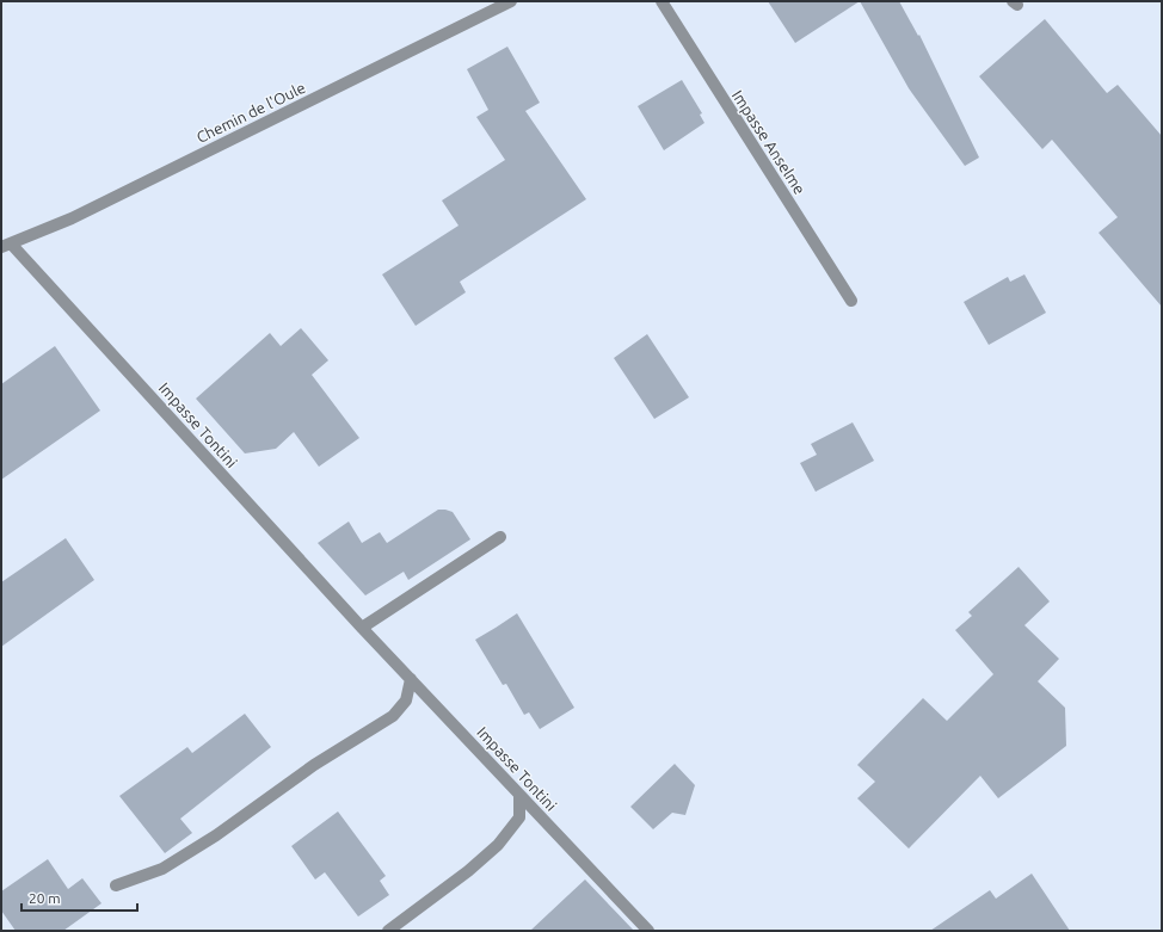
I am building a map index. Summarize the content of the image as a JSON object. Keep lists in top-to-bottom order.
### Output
{
  "streets": {
    "street": ["Chemin de l'Oule", "Impasse Anselme", "Impasse Tontini"]
  },
  "crossings": [
    ["Chemin de l'Oule", "Impasse Tontini"]
  ],
  "scale_bar": "20 m"
}
